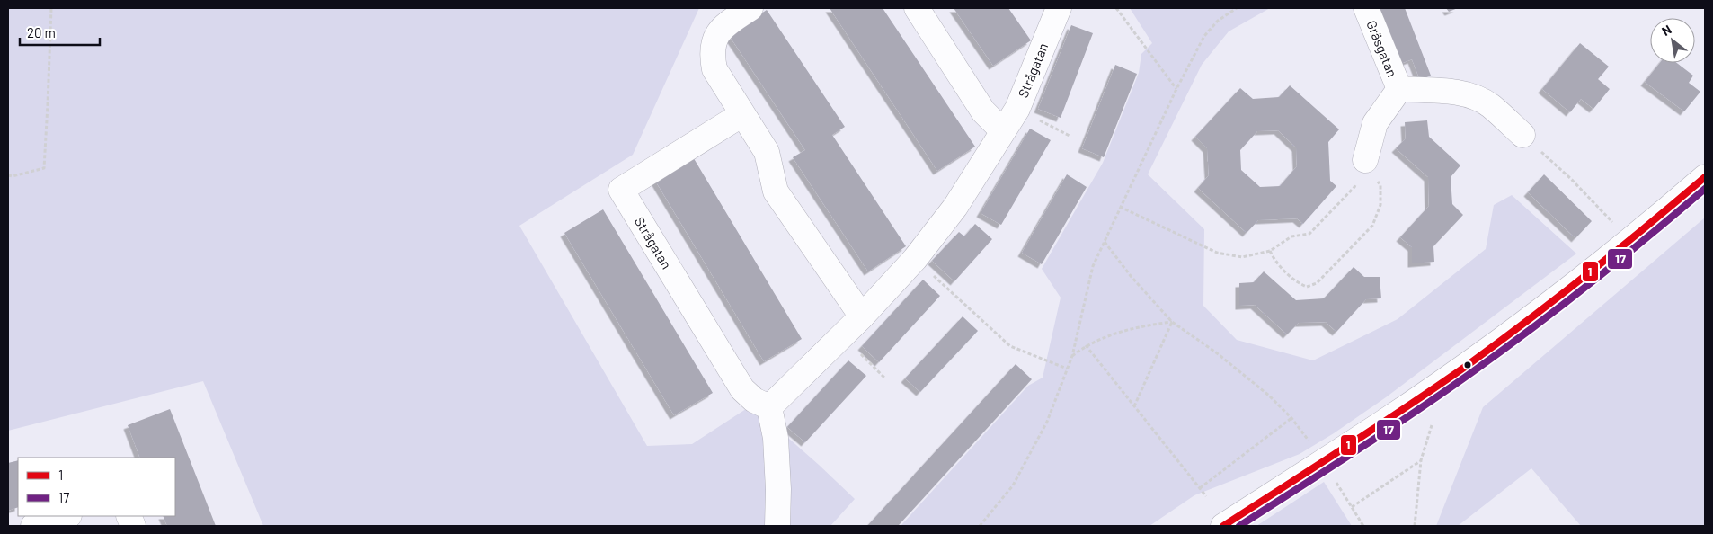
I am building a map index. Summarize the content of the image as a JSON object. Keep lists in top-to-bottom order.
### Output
{
  "streets": {
    "street": ["Gräsgatan", "Strågatan"]
  },
  "lines": ["transit line 1", "transit line 17"],
  "legend": ["1", "17"],
  "scale_bar": "20 m",
  "north": "top left"
}
